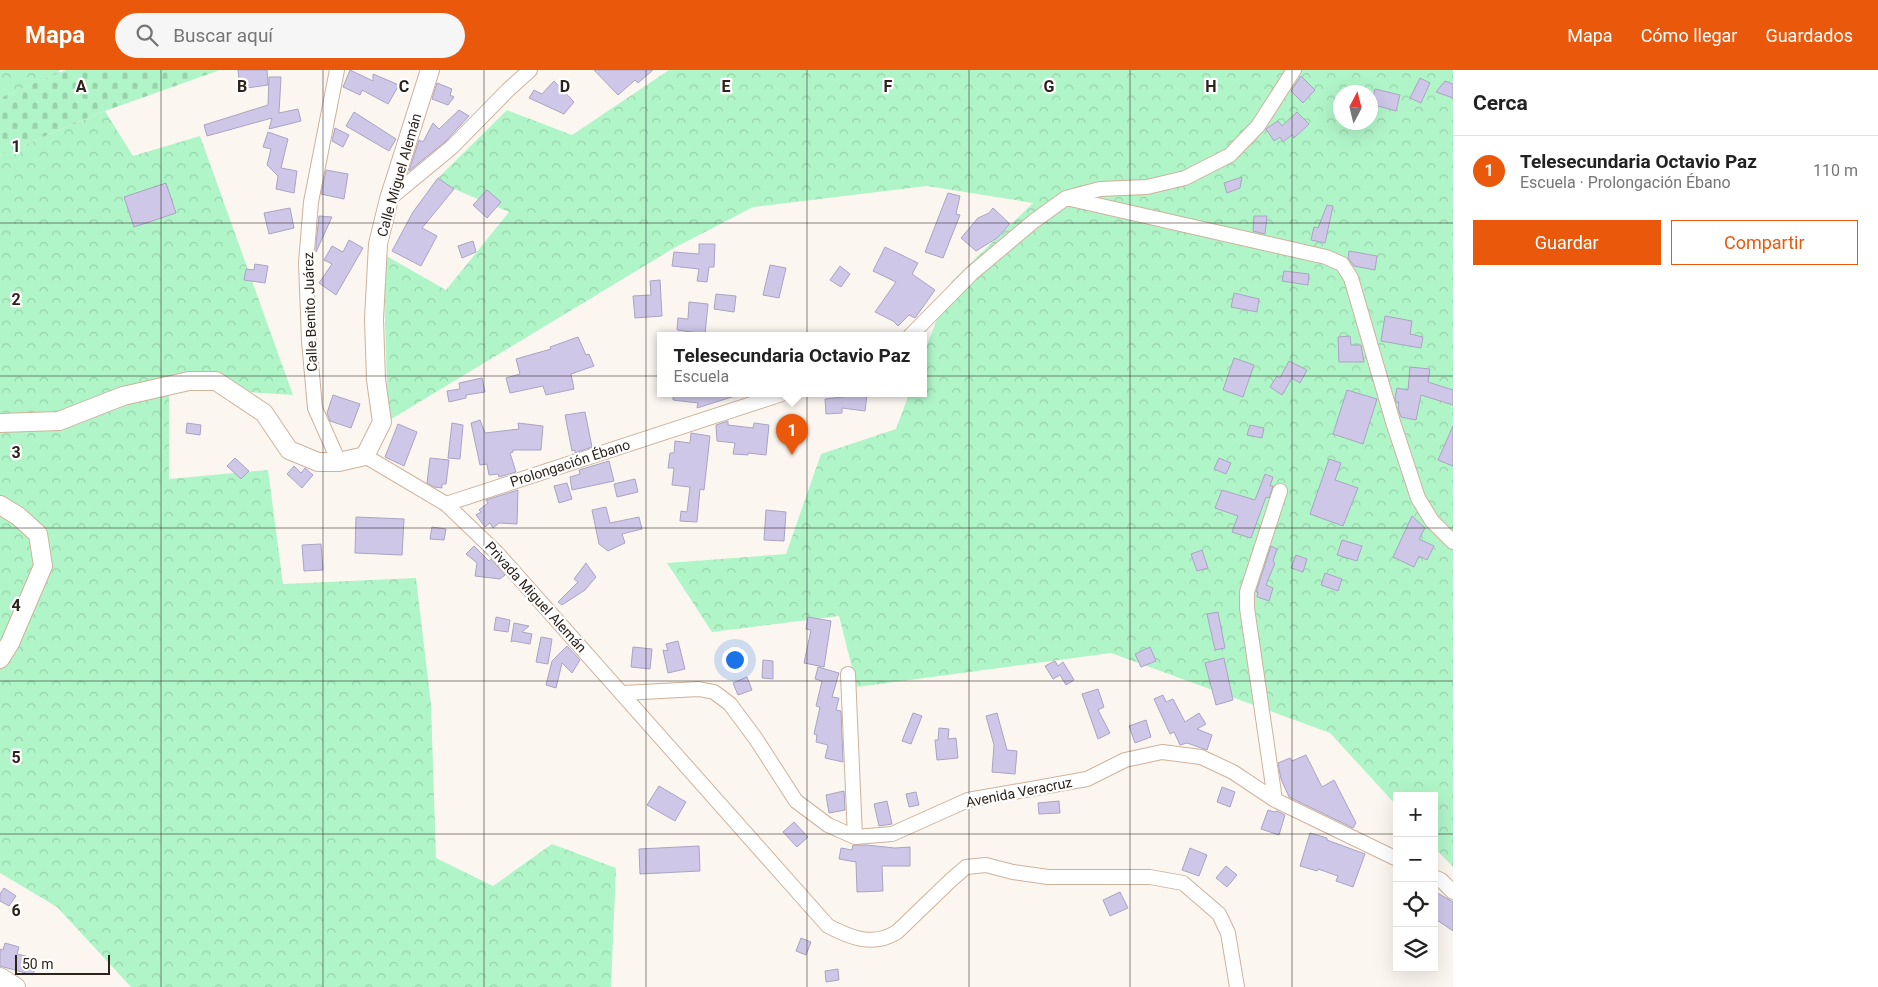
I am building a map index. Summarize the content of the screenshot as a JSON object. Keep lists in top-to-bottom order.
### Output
{
  "streets": {
    "main road": ["Calle Miguel Alemán"],
    "street": [
      "Calle Benito Juárez",
      "Prolongación Ébano",
      "Privada Miguel Alemán",
      "Avenida Veracruz"
    ]
  },
  "crossings": [
    ["Prolongación Ébano", "Privada Miguel Alemán"],
    ["Privada Miguel Alemán", "Avenida Veracruz"]
  ],
  "scale_bar": "50 m",
  "north": "top",
  "page": {
    "header": "Mapa",
    "search": "Buscar aquí",
    "nav": ["Mapa", "Cómo llegar", "Guardados"],
    "heading": "Cerca",
    "list": [
      {
        "mark": "1",
        "name": "Telesecundaria Octavio Paz",
        "note": "Escuela · Prolongación Ébano",
        "value": "110 m"
      }
    ],
    "buttons": ["Guardar", "Compartir"],
    "popup": ["Telesecundaria Octavio Paz", "Escuela"],
    "pins": "1",
    "map_buttons": ["+", "−"],
    "scale": "50 m"
  },
  "grid": {
    "columns": [
      "A",
      "B",
      "C",
      "D",
      "E",
      "F",
      "G",
      "H"
    ],
    "rows": [
      "1",
      "2",
      "3",
      "4",
      "5",
      "6"
    ]
  }
}
